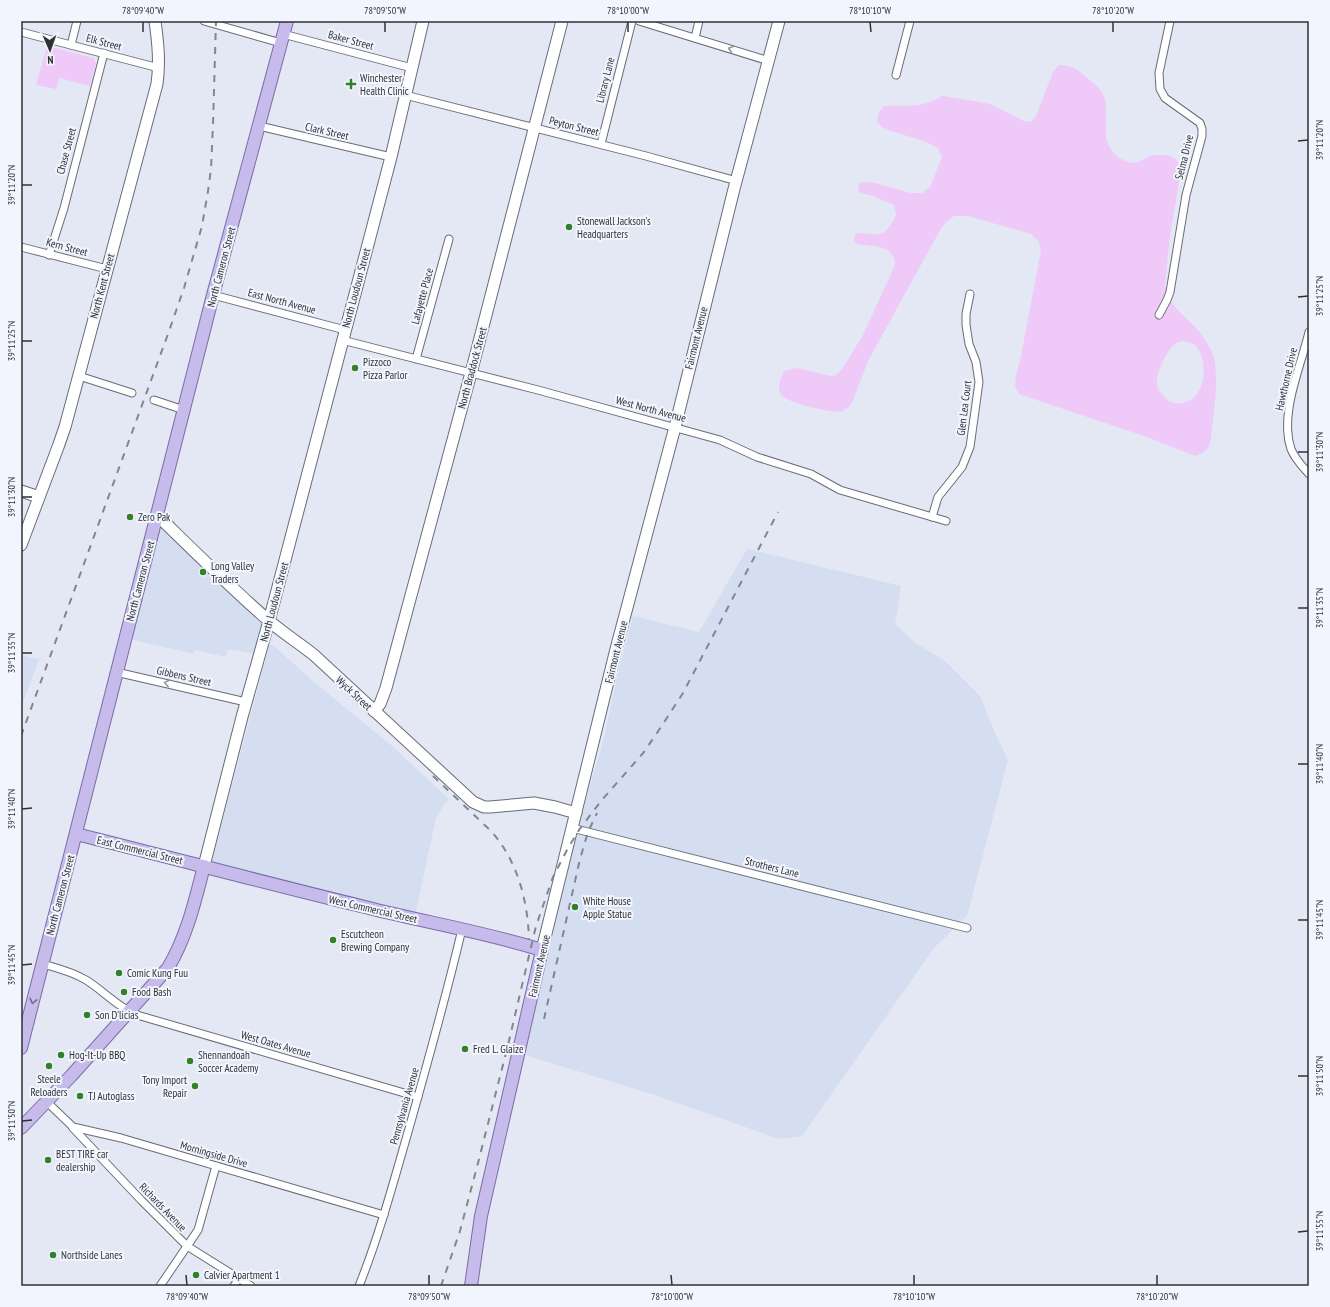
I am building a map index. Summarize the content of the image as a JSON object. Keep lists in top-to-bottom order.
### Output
{
  "streets": {
    "main road": [
      "North Cameron Street",
      "North Loudoun Street",
      "Fairmont Avenue",
      "East Commercial Street",
      "West Commercial Street"
    ],
    "street": [
      "Baker Street",
      "Elk Street",
      "Library Lane",
      "Peyton Street",
      "Clark Street",
      "Chase Street",
      "Selma Drive",
      "Kern Street",
      "North Kent Street",
      "Lafayette Place",
      "East North Avenue",
      "North Braddock Street",
      "Hawthorne Drive",
      "Glen Lea Court",
      "West North Avenue",
      "Gibbens Street",
      "Wyck Street",
      "Strothers Lane",
      "West Oates Avenue",
      "Pennsylvania Avenue",
      "Morningside Drive",
      "Richards Avenue"
    ]
  },
  "crossings": [
    ["Baker Street", "North Cameron Street"],
    ["Baker Street", "North Loudoun Street"],
    ["Elk Street", "Chase Street"],
    ["Elk Street", "North Kent Street"],
    ["Library Lane", "Peyton Street"],
    ["Peyton Street", "North Loudoun Street"],
    ["Peyton Street", "Fairmont Avenue"],
    ["Peyton Street", "North Braddock Street"],
    ["Clark Street", "North Cameron Street"],
    ["Clark Street", "North Loudoun Street"],
    ["Chase Street", "Kern Street"],
    ["Kern Street", "North Kent Street"],
    ["North Cameron Street", "East North Avenue"],
    ["North Cameron Street", "Gibbens Street"],
    ["North Cameron Street", "Wyck Street"],
    ["North Cameron Street", "East Commercial Street"],
    ["North Loudoun Street", "East North Avenue"],
    ["North Loudoun Street", "West North Avenue"],
    ["North Loudoun Street", "Gibbens Street"],
    ["North Loudoun Street", "Wyck Street"],
    ["North Loudoun Street", "East Commercial Street"],
    ["North Loudoun Street", "West Commercial Street"],
    ["North Loudoun Street", "West Oates Avenue"],
    ["Lafayette Place", "West North Avenue"],
    ["East North Avenue", "West North Avenue"],
    ["Fairmont Avenue", "West North Avenue"],
    ["Fairmont Avenue", "Wyck Street"],
    ["Fairmont Avenue", "Strothers Lane"],
    ["Fairmont Avenue", "West Commercial Street"],
    ["North Braddock Street", "West North Avenue"],
    ["North Braddock Street", "Wyck Street"],
    ["Glen Lea Court", "West North Avenue"],
    ["East Commercial Street", "West Commercial Street"],
    ["West Commercial Street", "Pennsylvania Avenue"],
    ["West Oates Avenue", "Pennsylvania Avenue"],
    ["Pennsylvania Avenue", "Morningside Drive"],
    ["Morningside Drive", "Richards Avenue"]
  ],
  "one_way": ["Gibbens Street"],
  "places": {
    "health": ["Winchester Health Clinic"],
    "other": [
      "Stonewall Jackson's Headquarters",
      "Pizzoco Pizza Parlor",
      "Zero Pak",
      "Long Valley Traders",
      "White House Apple Statue",
      "Escutcheon Brewing Company",
      "Comic Kung Fuu",
      "Food Bash",
      "Son D'licias",
      "Fred L. Glaize",
      "Hog-It-Up BBQ",
      "Shennandoah Soccer Academy",
      "Steele Reloaders",
      "Tony Import Repair",
      "TJ Autoglass",
      "BEST TIRE car dealership",
      "Northside Lanes",
      "Calvier Apartment 1"
    ]
  },
  "north": "bottom",
  "coordinates": [
    "78°09'40\"W",
    "78°09'50\"W",
    "78°10'00\"W",
    "78°10'10\"W",
    "78°10'20\"W",
    "39°11'20\"N",
    "39°11'25\"N",
    "39°11'30\"N",
    "39°11'35\"N",
    "39°11'40\"N",
    "39°11'45\"N",
    "39°11'50\"N",
    "39°11'55\"N"
  ]
}
